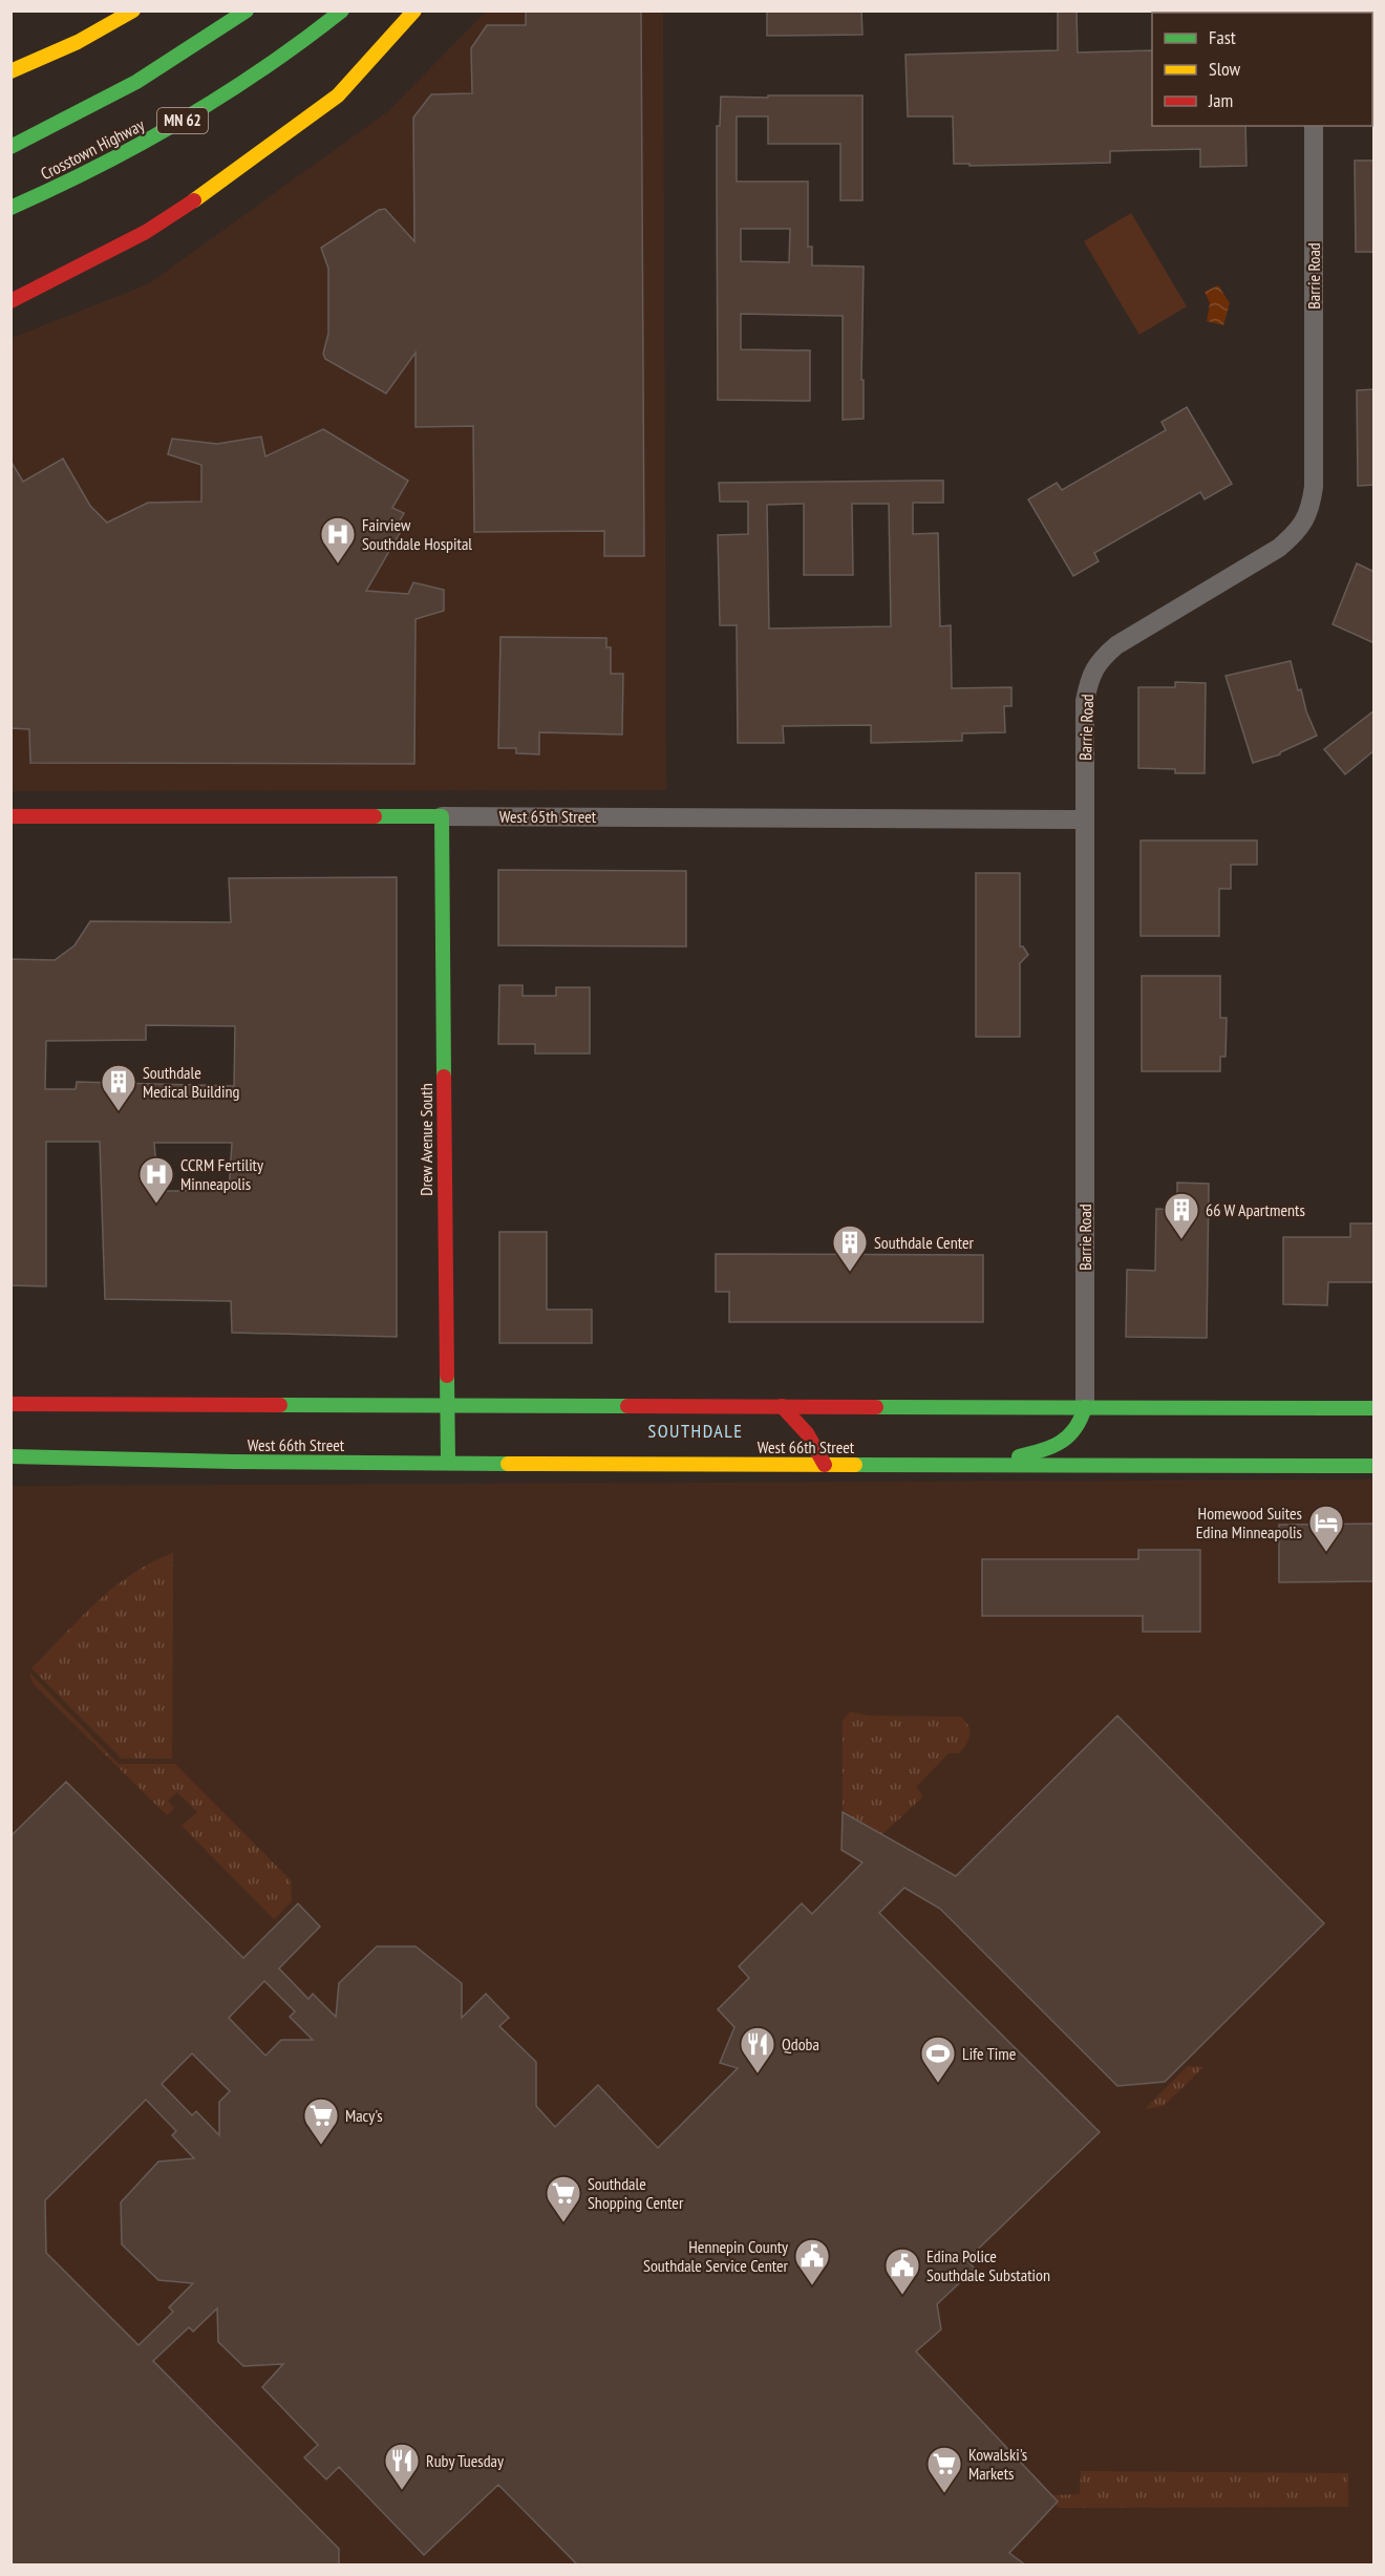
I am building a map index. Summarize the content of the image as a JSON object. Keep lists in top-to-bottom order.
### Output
{
  "streets": {
    "main road": [
      "MN 62",
      "Crosstown Highway",
      "West 65th Street",
      "Drew Avenue South",
      "West 66th Street"
    ],
    "street": ["Barrie Road"]
  },
  "crossings": [
    ["Barrie Road", "West 65th Street"],
    ["West 65th Street", "Drew Avenue South"],
    ["Drew Avenue South", "West 66th Street"]
  ],
  "districts": ["SOUTHDALE"],
  "places": {
    "hospital": ["Fairview Southdale Hospital", "CCRM Fertility Minneapolis"],
    "building": ["Southdale Medical Building", "66 W Apartments", "Southdale Center"],
    "hotel": ["Homewood Suites Edina Minneapolis"],
    "restaurant": ["Qdoba", "Ruby Tuesday"],
    "sports": ["Life Time"],
    "supermarket": ["Macy's", "Southdale Shopping Center", "Kowalski's Markets"],
    "public building": ["Hennepin County Southdale Service Center", "Edina Police Southdale Substation"]
  },
  "legend": ["Fast", "Slow", "Jam"]
}
